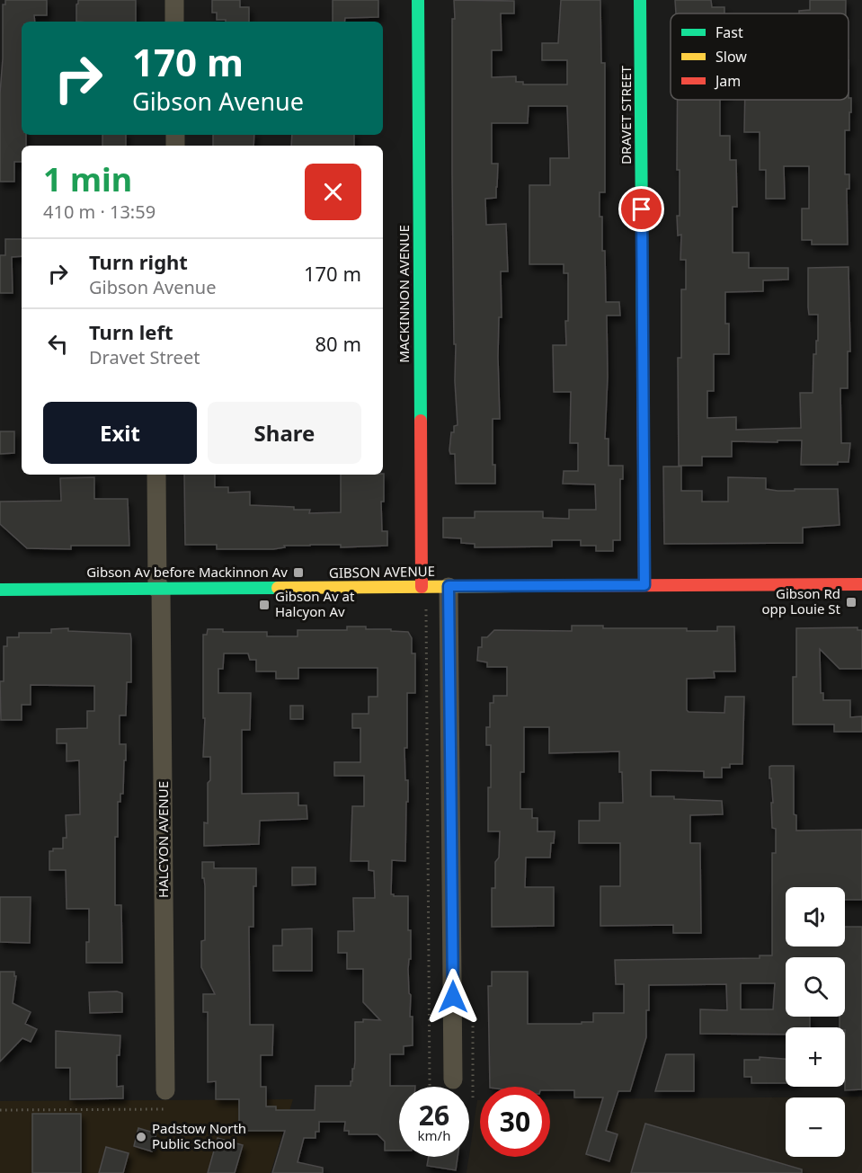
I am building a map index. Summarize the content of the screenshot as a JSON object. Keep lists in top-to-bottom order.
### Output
{
  "streets": {
    "street": [
      "DRAVET STREET",
      "MACKINNON AVENUE",
      "GIBSON AVENUE",
      "HALCYON AVENUE"
    ]
  },
  "crossings": [
    ["DRAVET STREET", "GIBSON AVENUE"],
    ["MACKINNON AVENUE", "GIBSON AVENUE"],
    ["GIBSON AVENUE", "HALCYON AVENUE"]
  ],
  "places": {
    "transit": ["Gibson Av before Mackinnon Av", "Gibson Rd opp Louie St", "Gibson Av at Halcyon Av"],
    "other": ["Padstow North Public School"]
  },
  "legend": ["Fast", "Slow", "Jam"],
  "page": {
    "turn": ["170 m", "Gibson Avenue"],
    "heading": ["1 min", "410 m · 13:59"],
    "list": [
      {
        "name": "Turn right",
        "note": "Gibson Avenue",
        "value": "170 m"
      },
      {
        "name": "Turn left",
        "note": "Dravet Street",
        "value": "80 m"
      }
    ],
    "buttons": ["Exit", "Share"],
    "map_buttons": ["+", "−"],
    "speed": "26 km/h",
    "limit": "30"
  }
}
